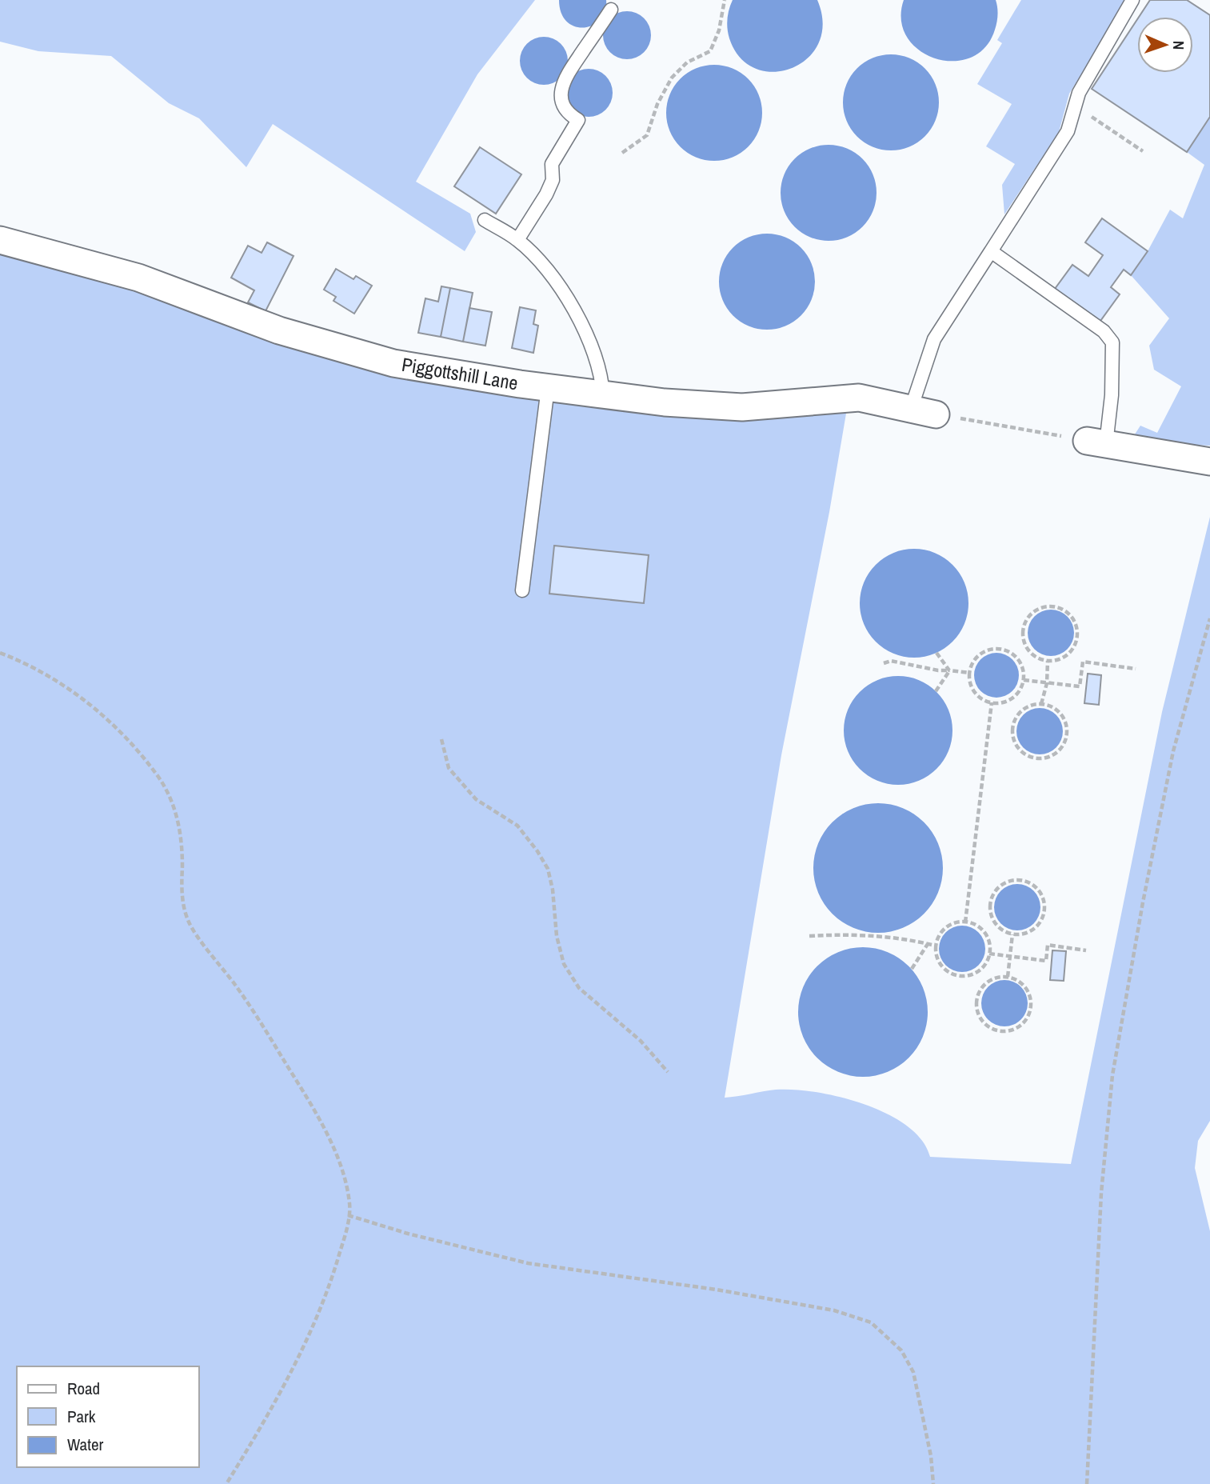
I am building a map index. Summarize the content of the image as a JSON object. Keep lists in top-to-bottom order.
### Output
{
  "streets": {
    "street": ["Piggottshill Lane"]
  },
  "legend": ["Road", "Park", "Water"],
  "north": "right"
}
